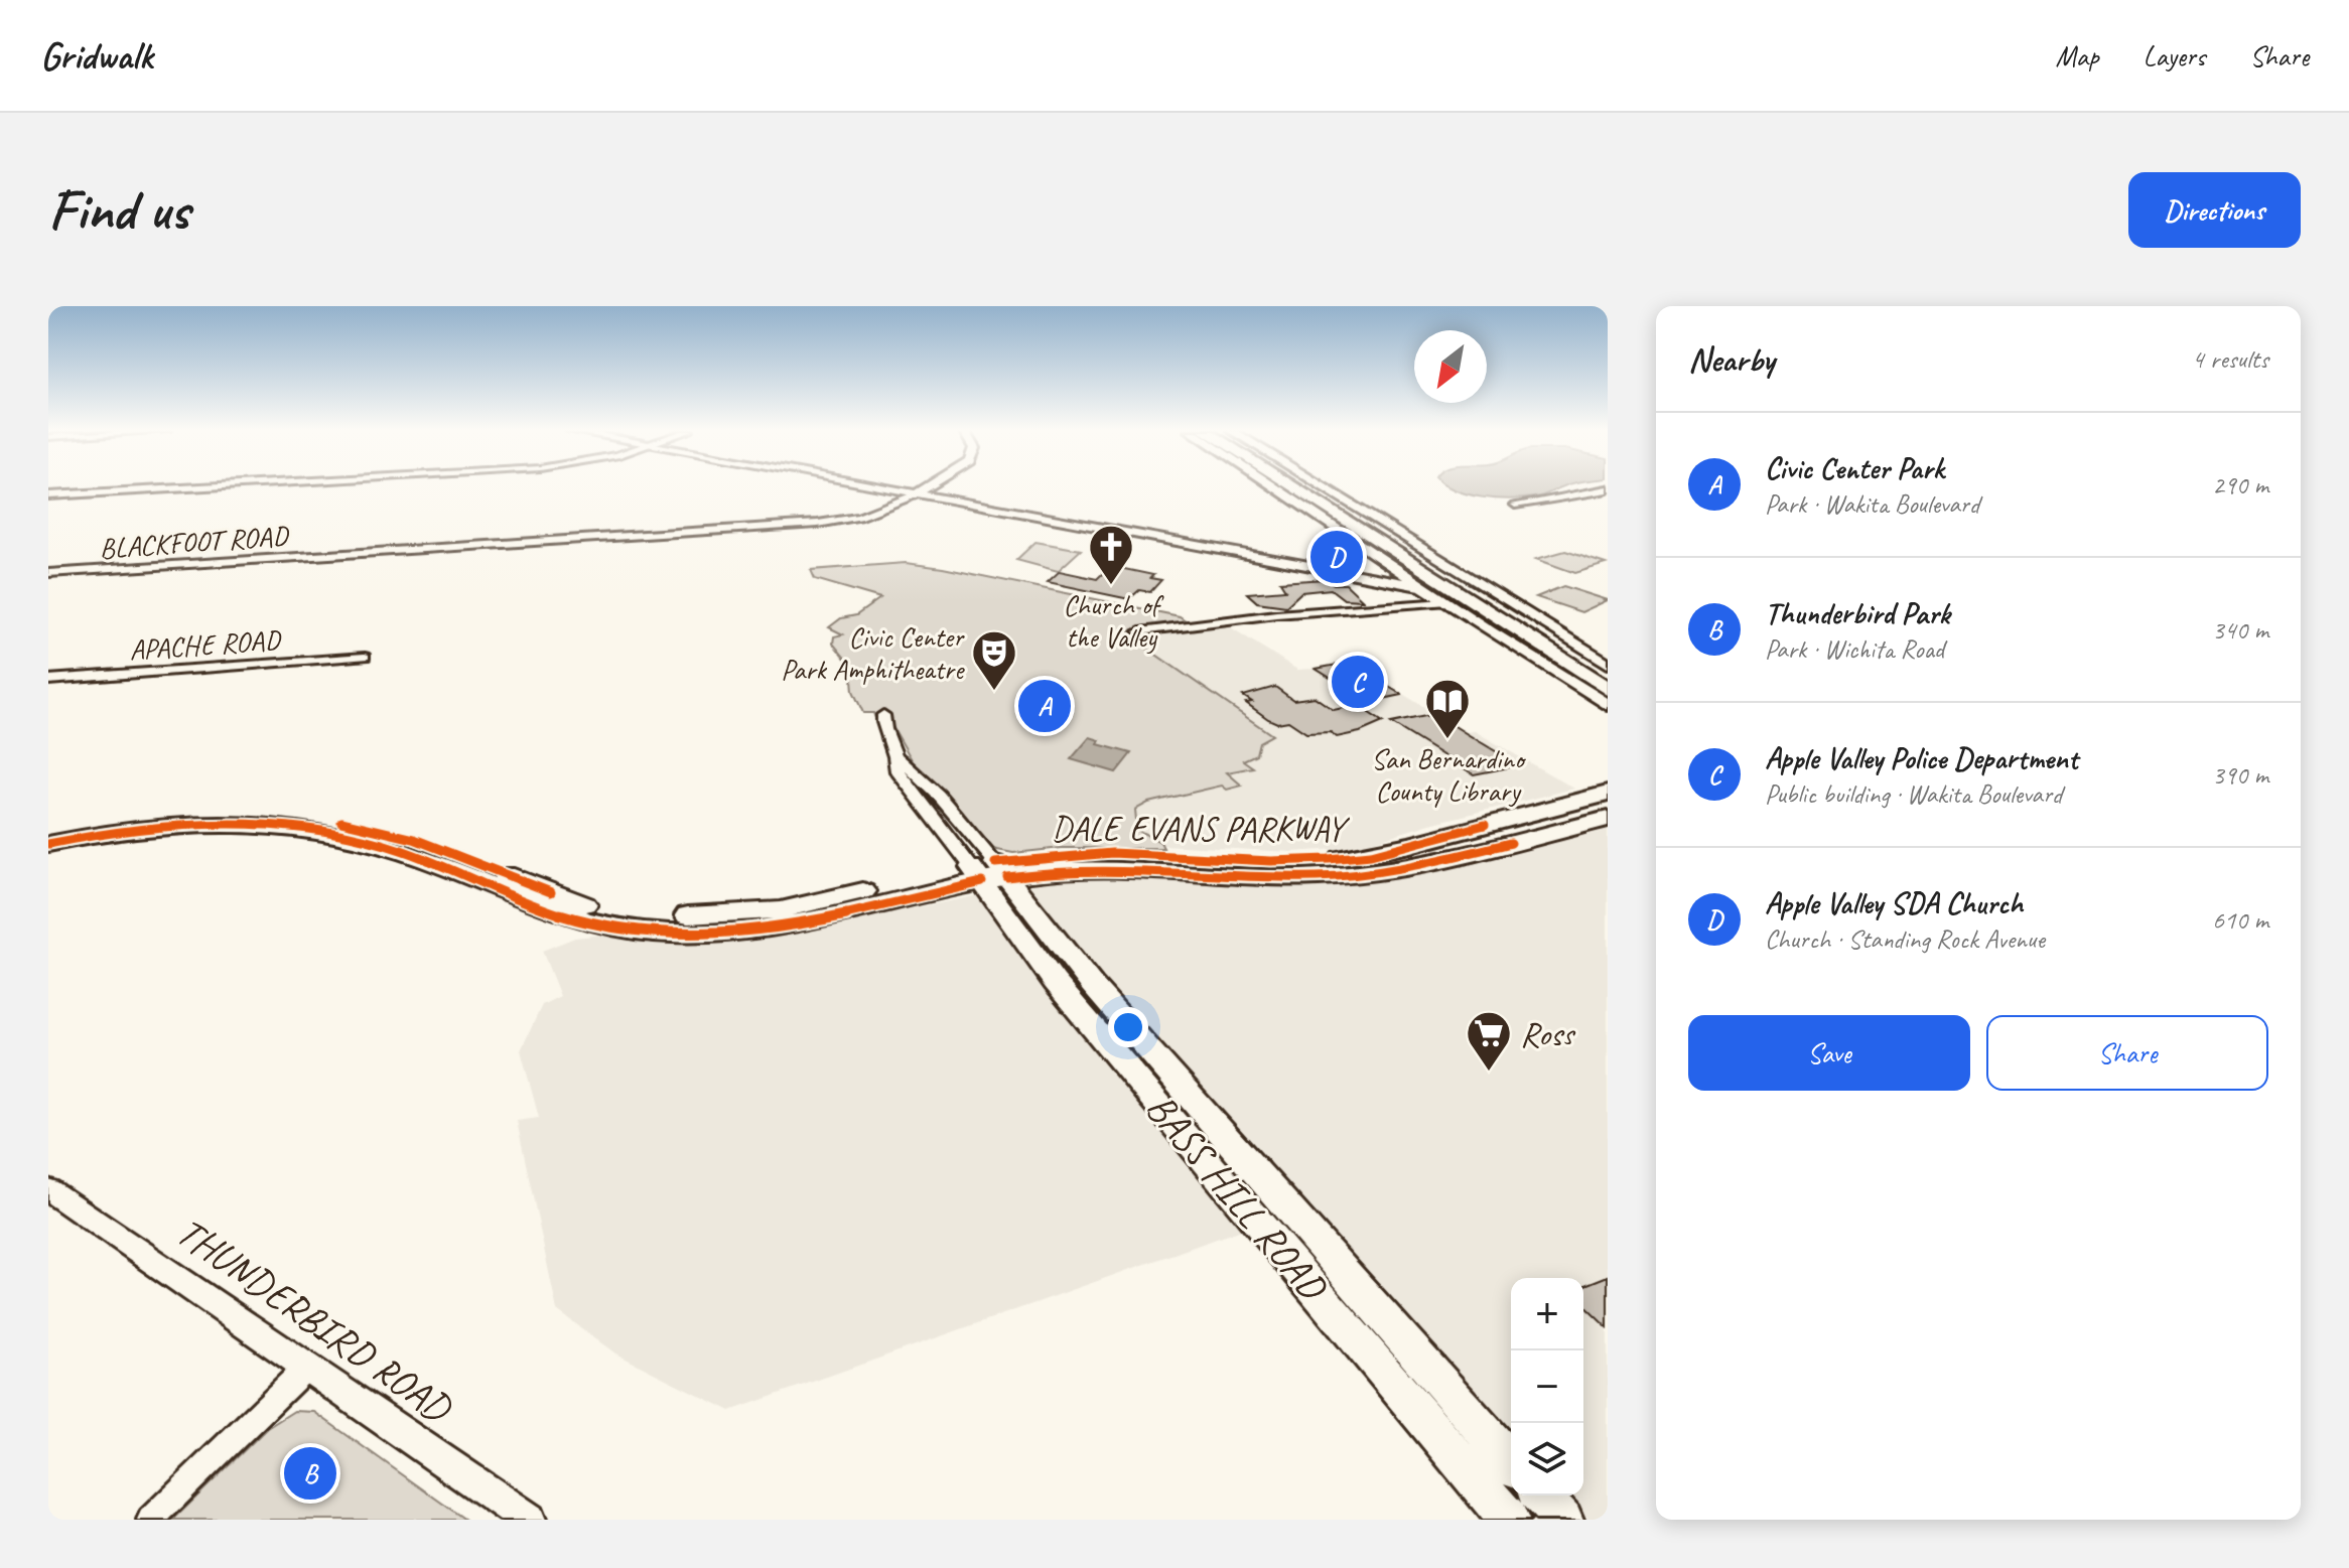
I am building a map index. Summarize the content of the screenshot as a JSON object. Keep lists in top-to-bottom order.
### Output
{
  "streets": {
    "main road": ["DALE EVANS PARKWAY", "BASS HILL ROAD"],
    "street": ["BLACKFOOT ROAD", "APACHE ROAD", "THUNDERBIRD ROAD"]
  },
  "crossings": [
    ["DALE EVANS PARKWAY", "BASS HILL ROAD"]
  ],
  "places": {
    "church": ["Church of the Valley"],
    "theatre": ["Civic Center Park Amphitheatre"],
    "library": ["San Bernardino County Library"],
    "supermarket": ["Ross"]
  },
  "north": "bottom left",
  "page": {
    "header": "Gridwalk",
    "nav": ["Map", "Layers", "Share"],
    "buttons": [
      "Directions",
      ["Save", "Share"]
    ],
    "title": "Find us",
    "heading": ["Nearby", "4 results"],
    "list": [
      {
        "mark": "A",
        "name": "Civic Center Park",
        "note": "Park · Wakita Boulevard",
        "value": "290 m"
      },
      {
        "mark": "B",
        "name": "Thunderbird Park",
        "note": "Park · Wichita Road",
        "value": "340 m"
      },
      {
        "mark": "C",
        "name": "Apple Valley Police Department",
        "note": "Public building · Wakita Boulevard",
        "value": "390 m"
      },
      {
        "mark": "D",
        "name": "Apple Valley SDA Church",
        "note": "Church · Standing Rock Avenue",
        "value": "610 m"
      }
    ],
    "pins": [
      "D",
      "C",
      "A",
      "B"
    ],
    "map_buttons": ["+", "−"]
  }
}
